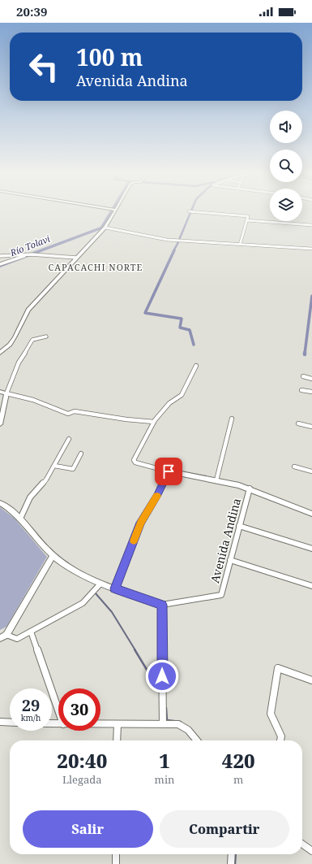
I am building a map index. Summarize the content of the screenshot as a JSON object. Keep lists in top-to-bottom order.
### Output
{
  "streets": {
    "street": ["Avenida Andina"]
  },
  "districts": ["CAPACACHI NORTE"],
  "water": ["Río Tolavi"],
  "page": {
    "status": "20:39",
    "turn": ["100 m", "Avenida Andina"],
    "speed": "29 km/h",
    "limit": "30",
    "eta": [
      "20:40",
      "Llegada",
      "1",
      "min",
      "420",
      "m"
    ],
    "buttons": ["Salir", "Compartir"]
  }
}
